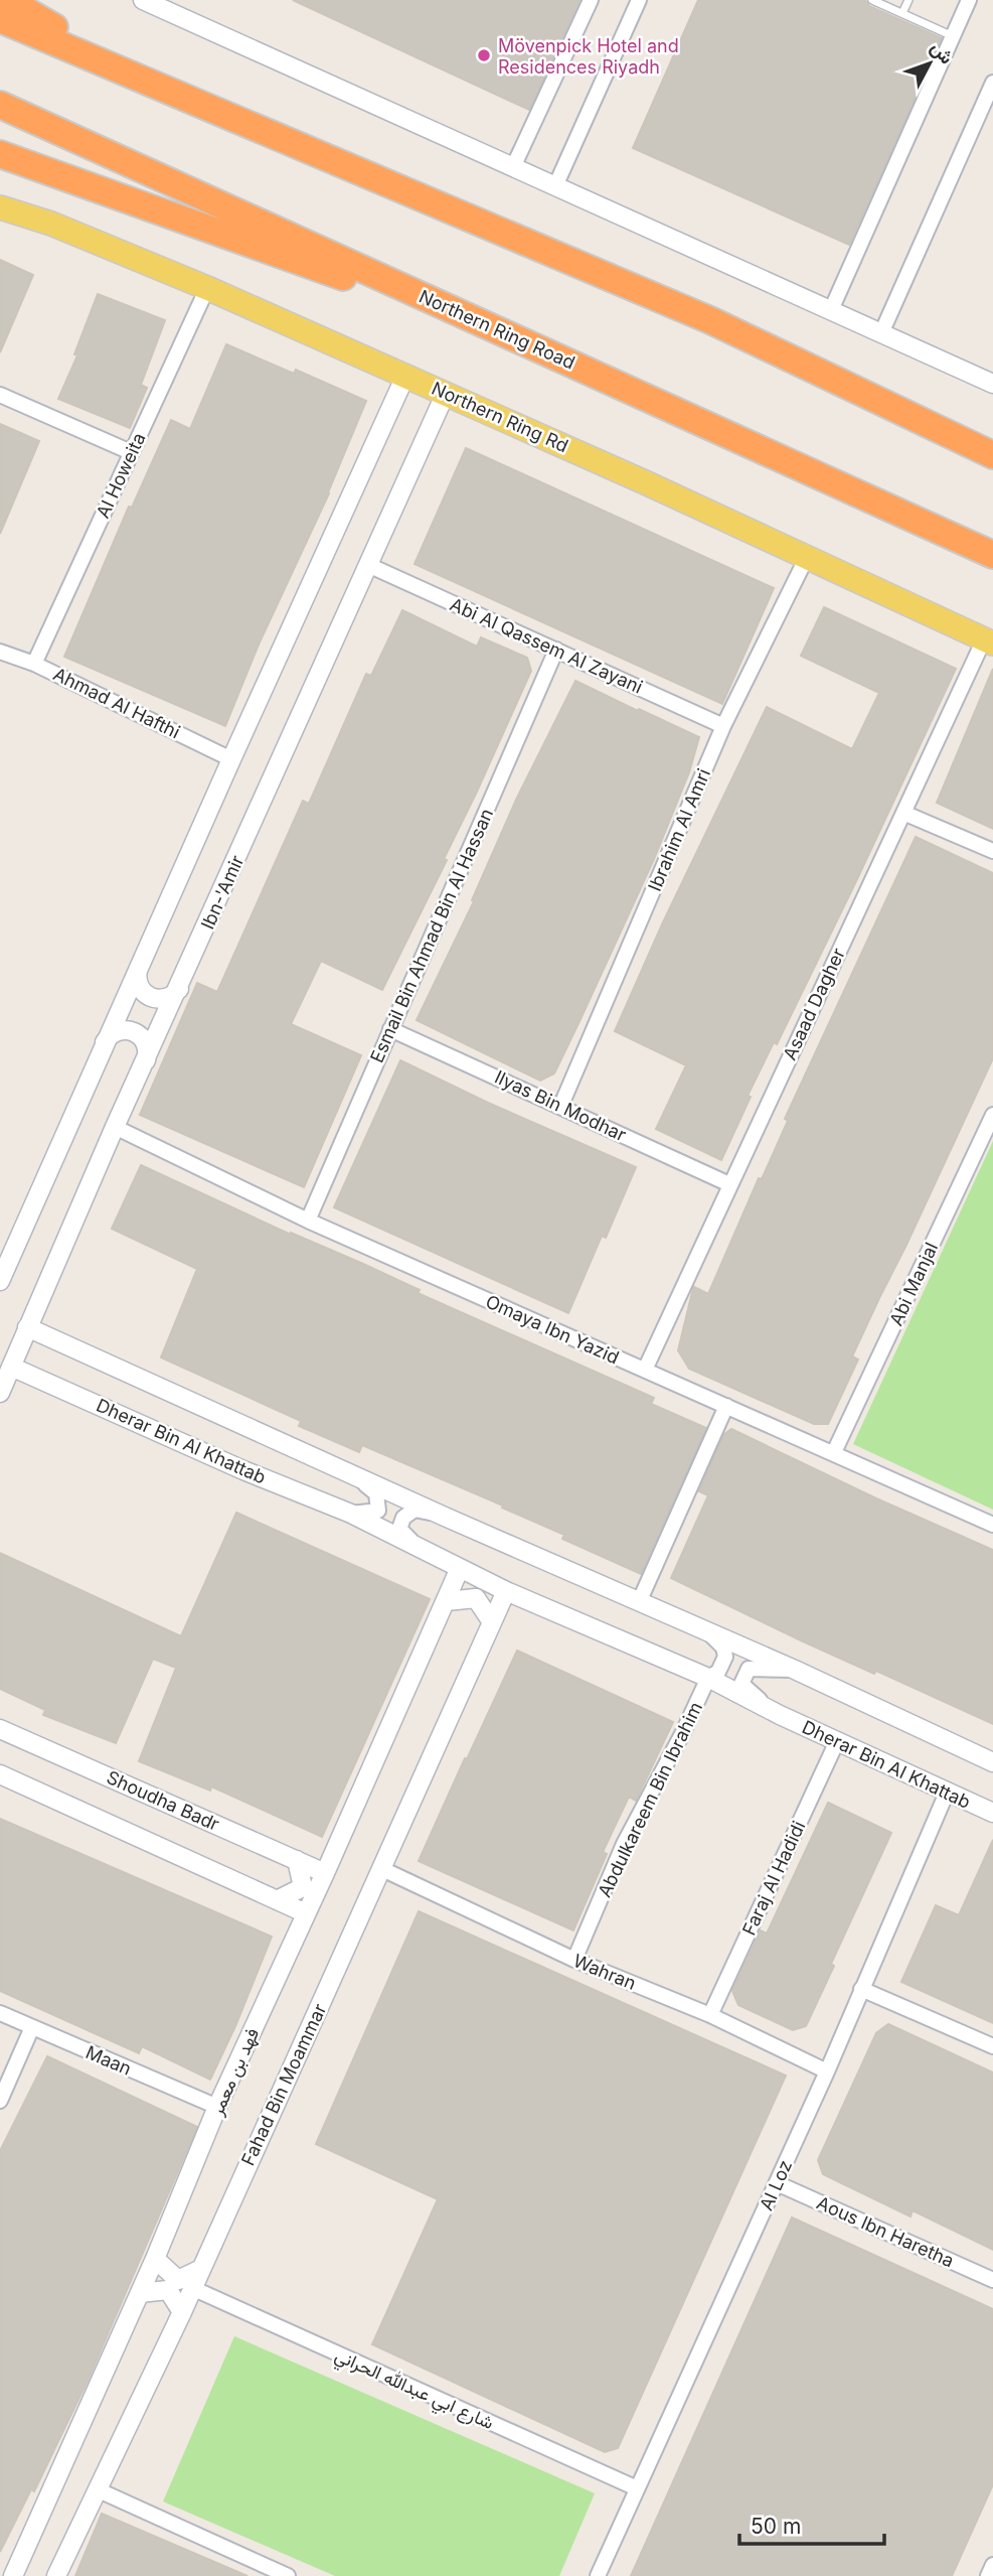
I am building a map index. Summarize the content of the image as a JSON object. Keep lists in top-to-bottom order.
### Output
{
  "streets": {
    "highway": ["Northern Ring Road"],
    "main road": ["Northern Ring Rd"],
    "street": [
      "Al Howeita",
      "Abi Al Qassem Al Zayani",
      "Ahmad Al Hafthi",
      "Ibrahim Al Amri",
      "Ibn-'Amir",
      "Esmail Bin Ahmad Bin Al Hassan",
      "Asaad Dagher",
      "Ilyas Bin Modhar",
      "Abi Manjal",
      "Omaya Ibn Yazid",
      "Dherar Bin Al Khattab",
      "Abdulkareem Bin Ibrahim",
      "Shoudha Badr",
      "Faraj Al Hadidi",
      "Wahran",
      "Maan",
      "فهد بن معمر",
      "Fahad Bin Moammar",
      "Al Loz",
      "Aous Ibn Haretha",
      "شارع ابي عبدالله الحراني"
    ]
  },
  "crossings": [
    ["Northern Ring Rd", "Al Howeita"],
    ["Northern Ring Rd", "Ibrahim Al Amri"],
    ["Northern Ring Rd", "Ibn-'Amir"],
    ["Northern Ring Rd", "Asaad Dagher"],
    ["Al Howeita", "Ahmad Al Hafthi"],
    ["Abi Al Qassem Al Zayani", "Ibrahim Al Amri"],
    ["Abi Al Qassem Al Zayani", "Ibn-'Amir"],
    ["Abi Al Qassem Al Zayani", "Esmail Bin Ahmad Bin Al Hassan"],
    ["Ibrahim Al Amri", "Ilyas Bin Modhar"],
    ["Ibn-'Amir", "Omaya Ibn Yazid"],
    ["Ibn-'Amir", "Dherar Bin Al Khattab"],
    ["Esmail Bin Ahmad Bin Al Hassan", "Ilyas Bin Modhar"],
    ["Esmail Bin Ahmad Bin Al Hassan", "Omaya Ibn Yazid"],
    ["Asaad Dagher", "Ilyas Bin Modhar"],
    ["Asaad Dagher", "Omaya Ibn Yazid"],
    ["Abi Manjal", "Omaya Ibn Yazid"],
    ["Dherar Bin Al Khattab", "Abdulkareem Bin Ibrahim"],
    ["Dherar Bin Al Khattab", "Faraj Al Hadidi"],
    ["Dherar Bin Al Khattab", "فهد بن معمر"],
    ["Dherar Bin Al Khattab", "Fahad Bin Moammar"],
    ["Dherar Bin Al Khattab", "Al Loz"],
    ["Abdulkareem Bin Ibrahim", "Wahran"],
    ["Shoudha Badr", "فهد بن معمر"],
    ["Faraj Al Hadidi", "Wahran"],
    ["Wahran", "Fahad Bin Moammar"],
    ["Wahran", "Al Loz"],
    ["Maan", "فهد بن معمر"],
    ["Fahad Bin Moammar", "شارع ابي عبدالله الحراني"],
    ["Al Loz", "Aous Ibn Haretha"],
    ["Al Loz", "شارع ابي عبدالله الحراني"]
  ],
  "places": ["Mövenpick Hotel and Residences Riyadh"],
  "scale_bar": "50 m",
  "north": "top right"
}
